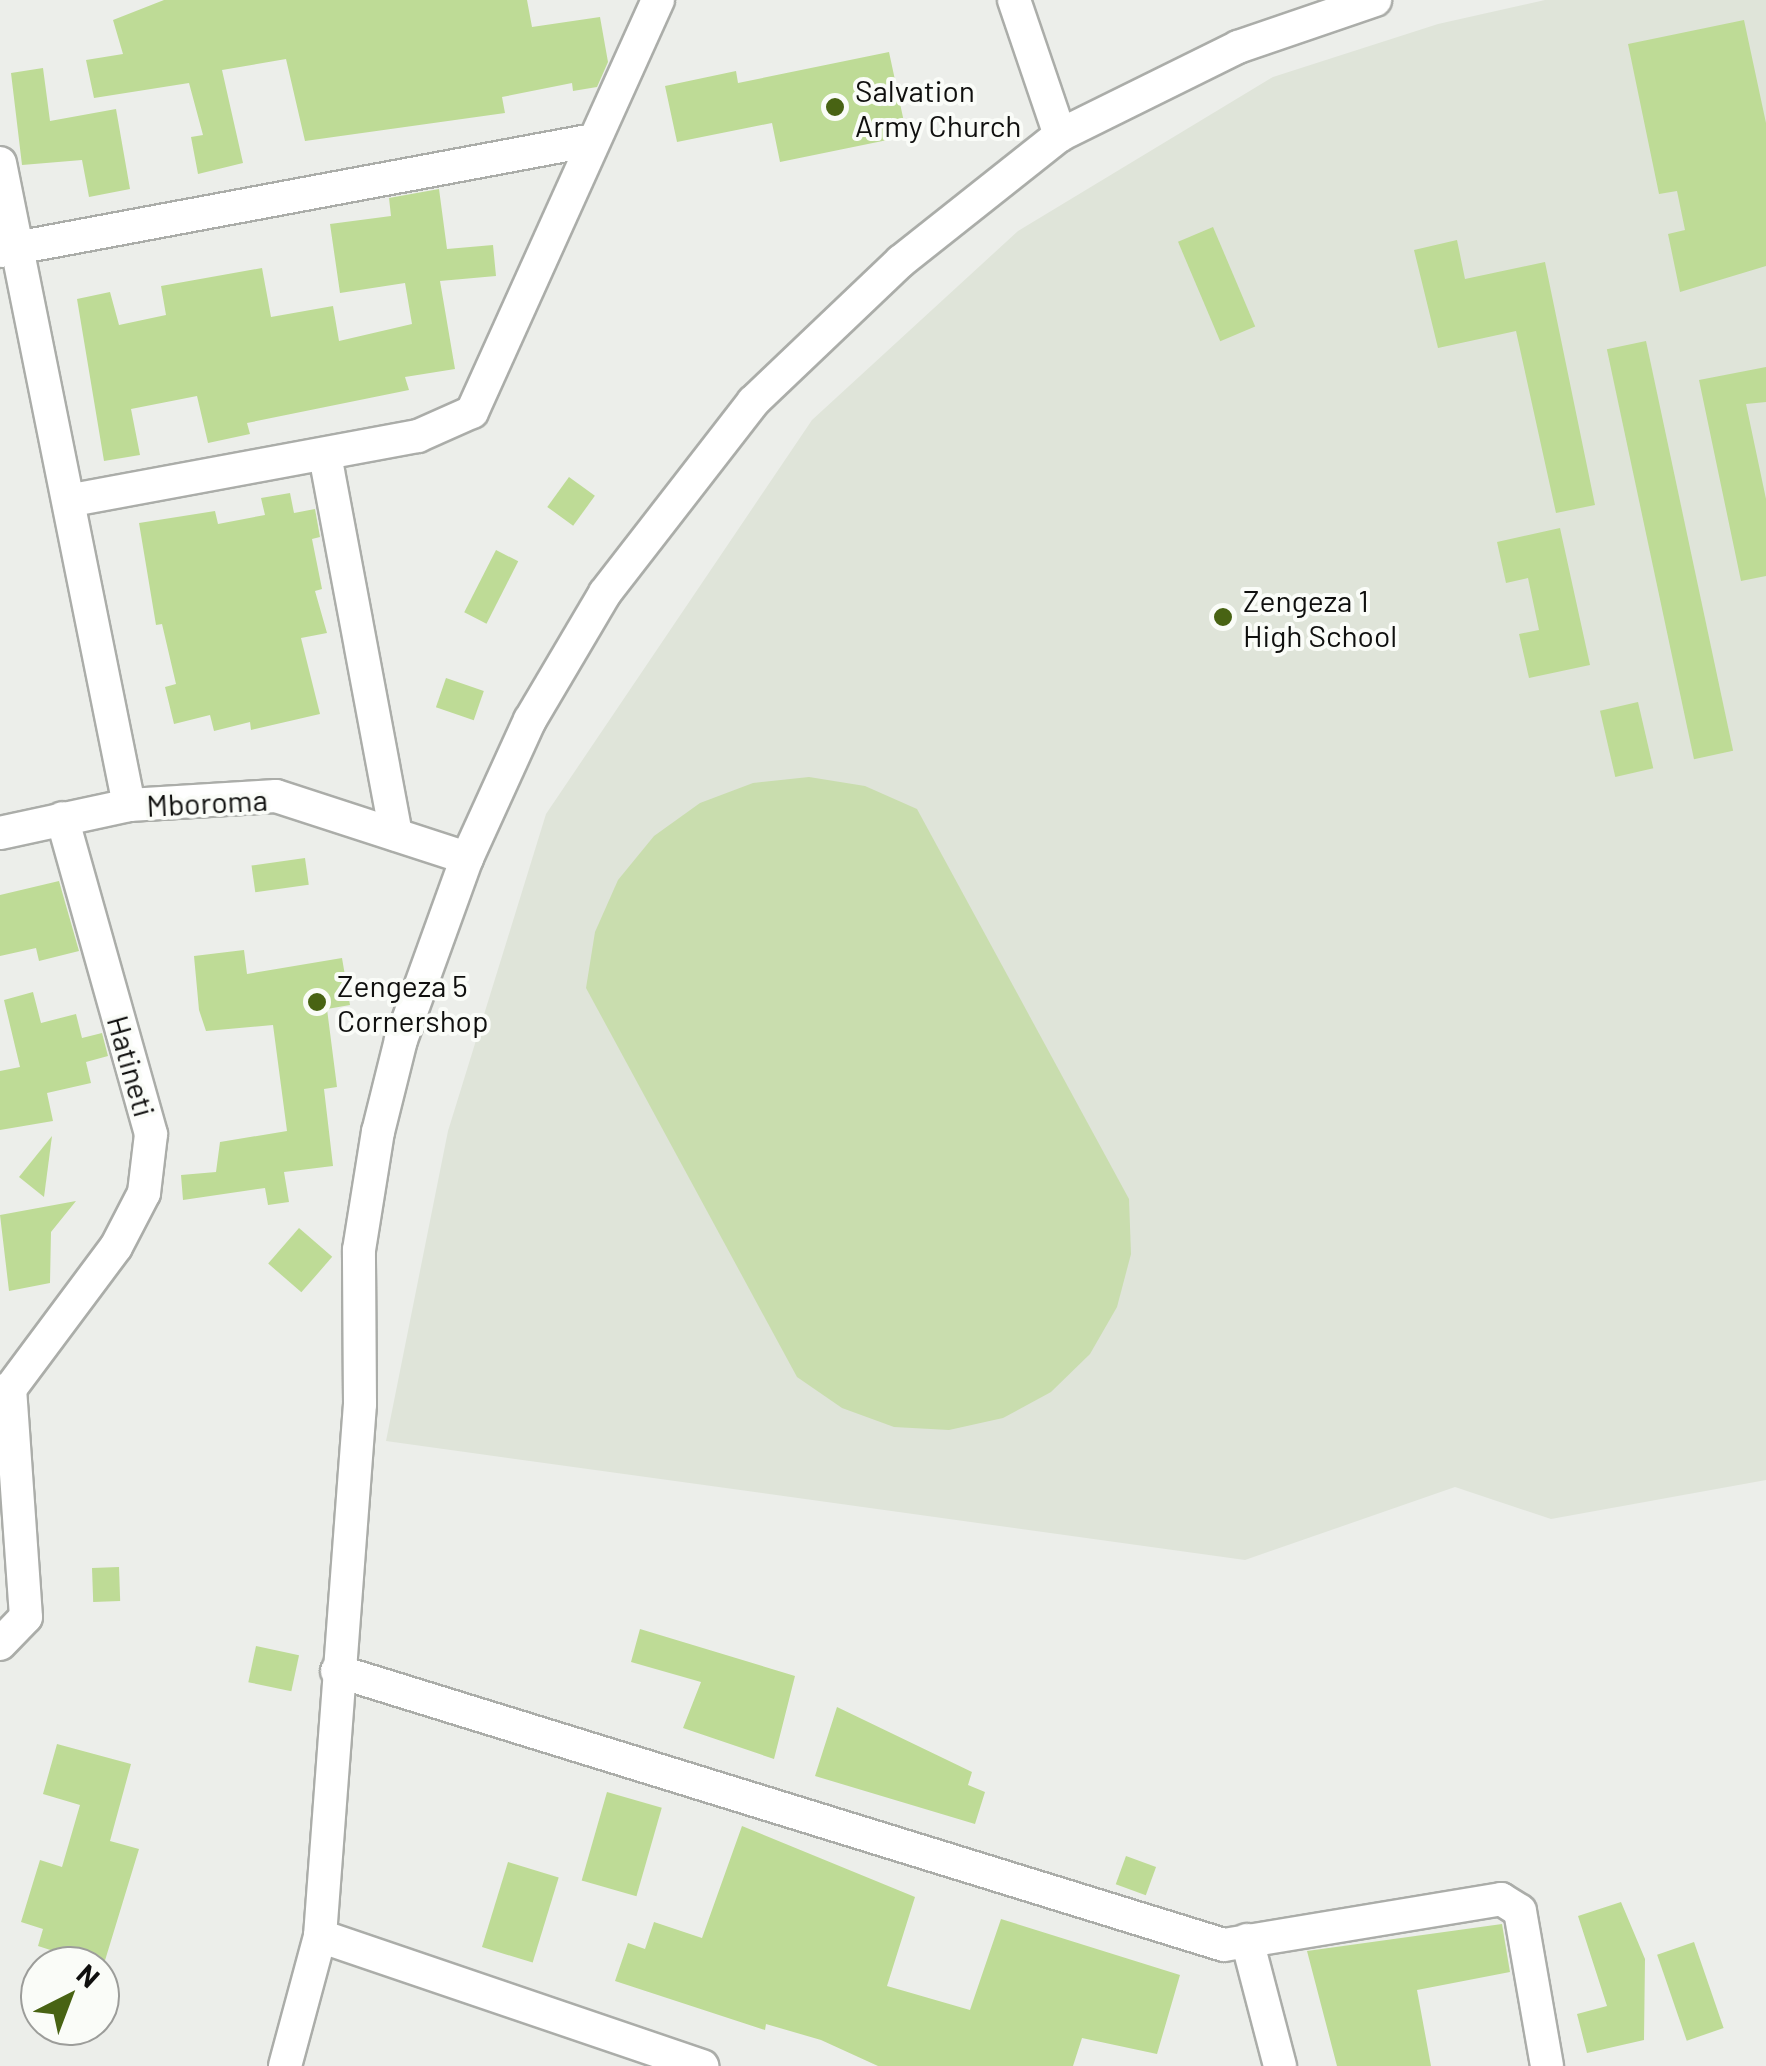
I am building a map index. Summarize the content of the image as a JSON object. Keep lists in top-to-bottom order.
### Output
{
  "streets": {
    "street": ["Mboroma", "Hatineti"]
  },
  "crossings": [
    ["Mboroma", "Hatineti"]
  ],
  "places": ["Salvation Army Church", "Zengeza 1 High School", "Zengeza 5 Cornershop"],
  "north": "top right"
}
